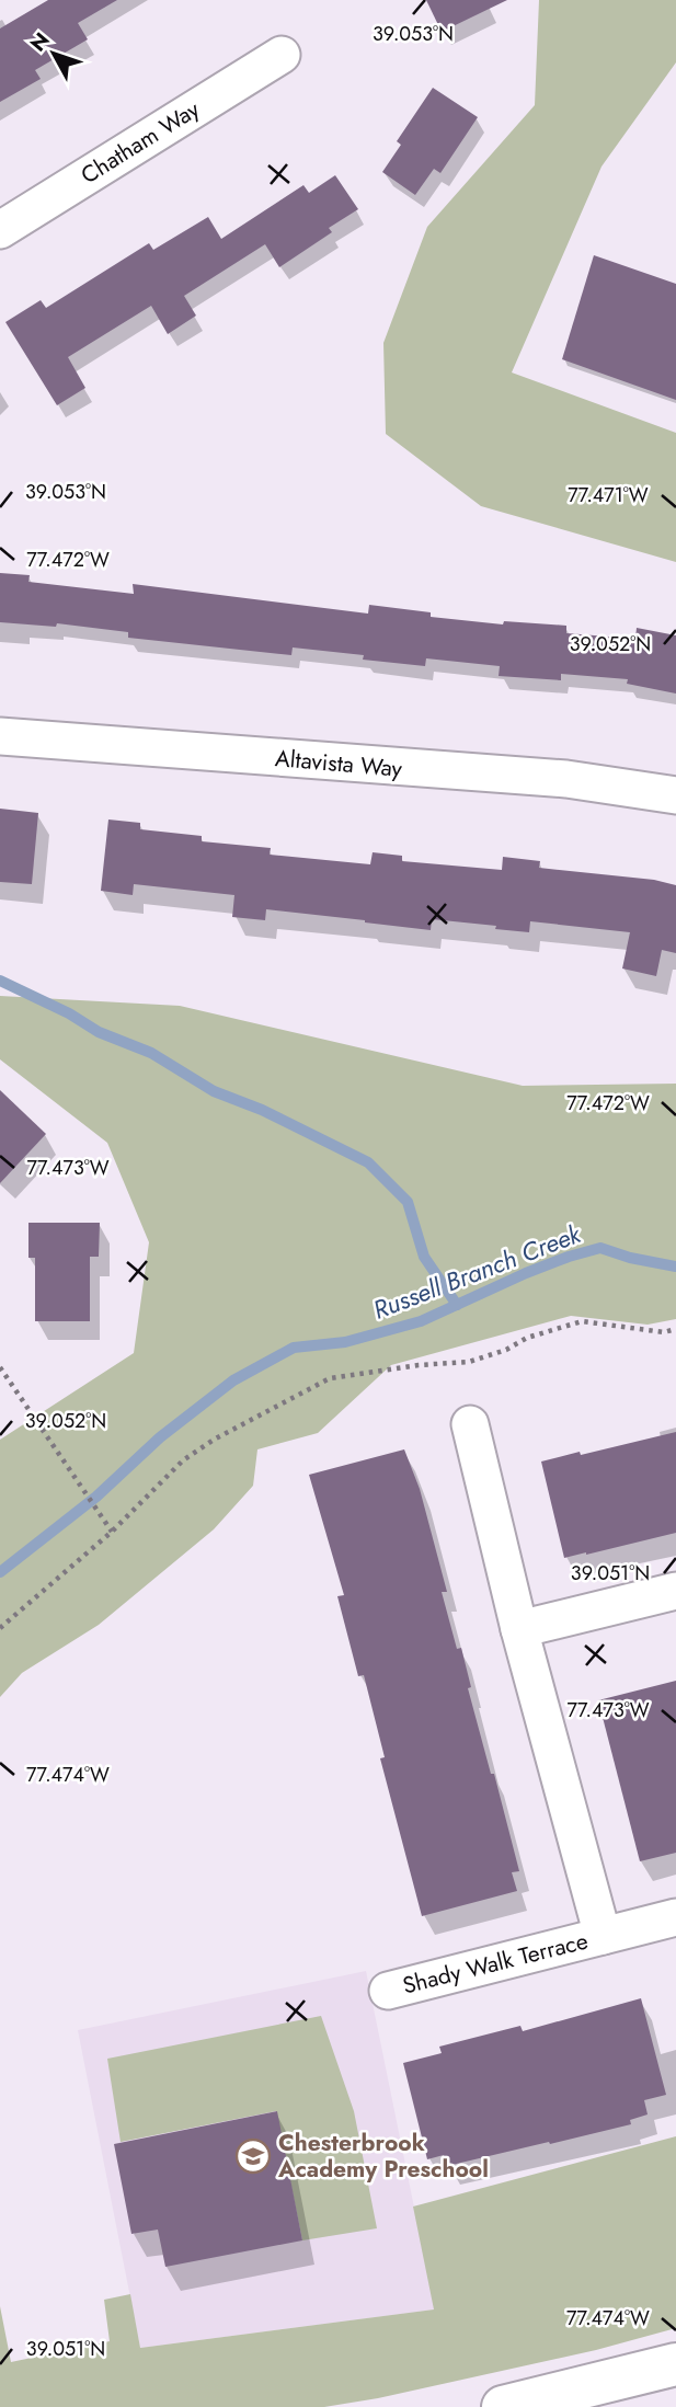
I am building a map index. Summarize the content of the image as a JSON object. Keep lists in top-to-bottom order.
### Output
{
  "streets": {
    "street": ["Chatham Way", "Altavista Way", "Shady Walk Terrace"]
  },
  "water": ["Russell Branch Creek"],
  "places": {
    "school or university": ["Chesterbrook Academy Preschool"]
  },
  "north": "top left",
  "coordinates": [
    "39.053°N",
    "77.471°W",
    "77.472°W",
    "39.052°N",
    "77.473°W",
    "39.051°N",
    "77.474°W"
  ]
}
